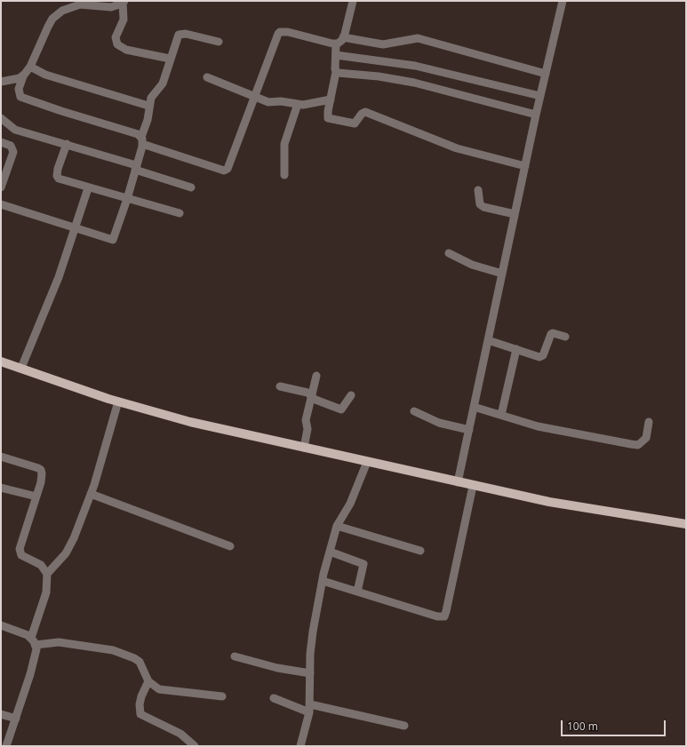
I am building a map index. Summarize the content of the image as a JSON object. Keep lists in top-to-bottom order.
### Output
{
  "scale_bar": "100 m"
}
